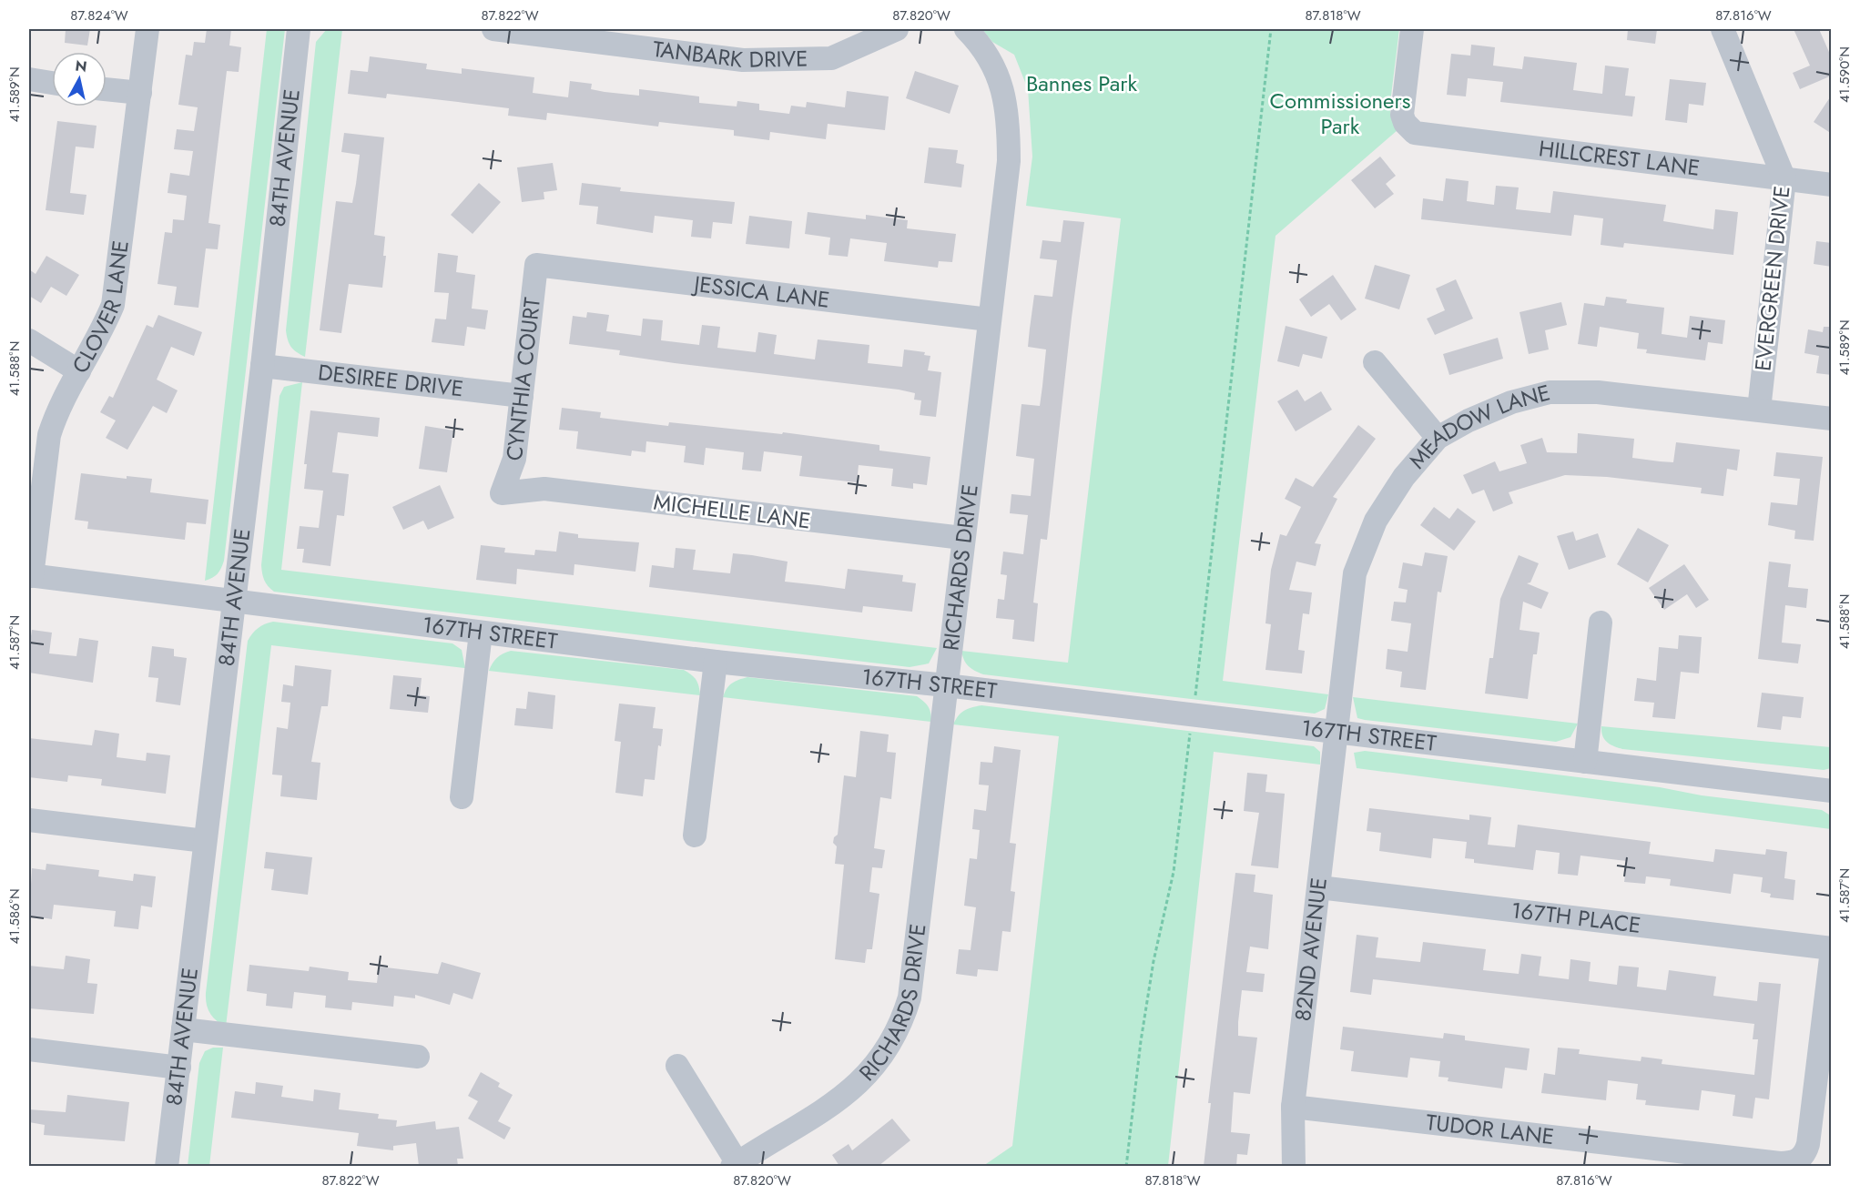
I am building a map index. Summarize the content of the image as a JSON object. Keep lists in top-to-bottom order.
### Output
{
  "streets": {
    "street": [
      "TANBARK DRIVE",
      "84TH AVENUE",
      "HILLCREST LANE",
      "EVERGREEN DRIVE",
      "JESSICA LANE",
      "CLOVER LANE",
      "CYNTHIA COURT",
      "DESIREE DRIVE",
      "MEADOW LANE",
      "MICHELLE LANE",
      "RICHARDS DRIVE",
      "167TH STREET",
      "167TH PLACE",
      "82ND AVENUE",
      "TUDOR LANE"
    ]
  },
  "crossings": [
    ["84TH AVENUE", "DESIREE DRIVE"],
    ["84TH AVENUE", "167TH STREET"],
    ["HILLCREST LANE", "EVERGREEN DRIVE"],
    ["EVERGREEN DRIVE", "MEADOW LANE"],
    ["JESSICA LANE", "CYNTHIA COURT"],
    ["JESSICA LANE", "RICHARDS DRIVE"],
    ["CLOVER LANE", "167TH STREET"],
    ["CYNTHIA COURT", "DESIREE DRIVE"],
    ["CYNTHIA COURT", "MICHELLE LANE"],
    ["MEADOW LANE", "167TH STREET"],
    ["MEADOW LANE", "82ND AVENUE"],
    ["MICHELLE LANE", "RICHARDS DRIVE"],
    ["RICHARDS DRIVE", "167TH STREET"],
    ["167TH STREET", "82ND AVENUE"],
    ["167TH PLACE", "82ND AVENUE"],
    ["167TH PLACE", "TUDOR LANE"],
    ["82ND AVENUE", "TUDOR LANE"]
  ],
  "parks": ["Bannes Park", "Commissioners Park"],
  "north": "top",
  "coordinates": [
    "87.824°W",
    "87.822°W",
    "87.820°W",
    "87.818°W",
    "87.816°W",
    "41.590°N",
    "41.589°N",
    "41.588°N",
    "41.587°N",
    "41.586°N"
  ]
}
